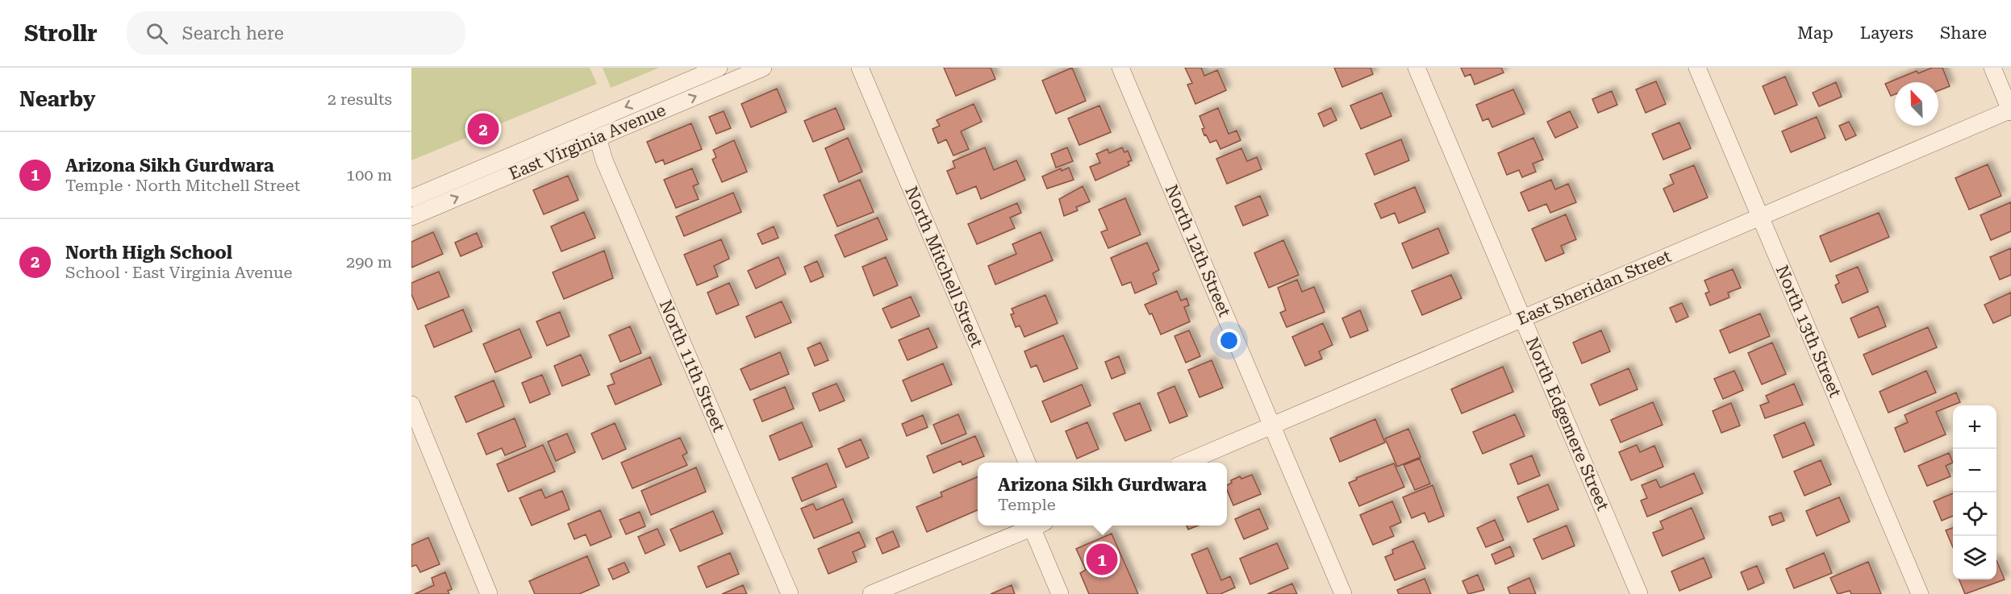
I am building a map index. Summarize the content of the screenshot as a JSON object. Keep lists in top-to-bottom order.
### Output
{
  "streets": {
    "street": [
      "East Virginia Avenue",
      "North 12th Street",
      "North Mitchell Street",
      "East Sheridan Street",
      "North 13th Street",
      "North 11th Street",
      "North Edgemere Street"
    ]
  },
  "crossings": [
    ["East Virginia Avenue", "North 11th Street"],
    ["North 12th Street", "East Sheridan Street"],
    ["East Sheridan Street", "North 13th Street"],
    ["East Sheridan Street", "North Edgemere Street"]
  ],
  "north": "top left",
  "page": {
    "header": "Strollr",
    "search": "Search here",
    "nav": ["Map", "Layers", "Share"],
    "heading": ["Nearby", "2 results"],
    "pins": ["2", "1"],
    "list": [
      {
        "mark": "1",
        "name": "Arizona Sikh Gurdwara",
        "note": "Temple · North Mitchell Street",
        "value": "100 m"
      },
      {
        "mark": "2",
        "name": "North High School",
        "note": "School · East Virginia Avenue",
        "value": "290 m"
      }
    ],
    "map_buttons": ["+", "−"],
    "popup": ["Arizona Sikh Gurdwara", "Temple"]
  }
}
